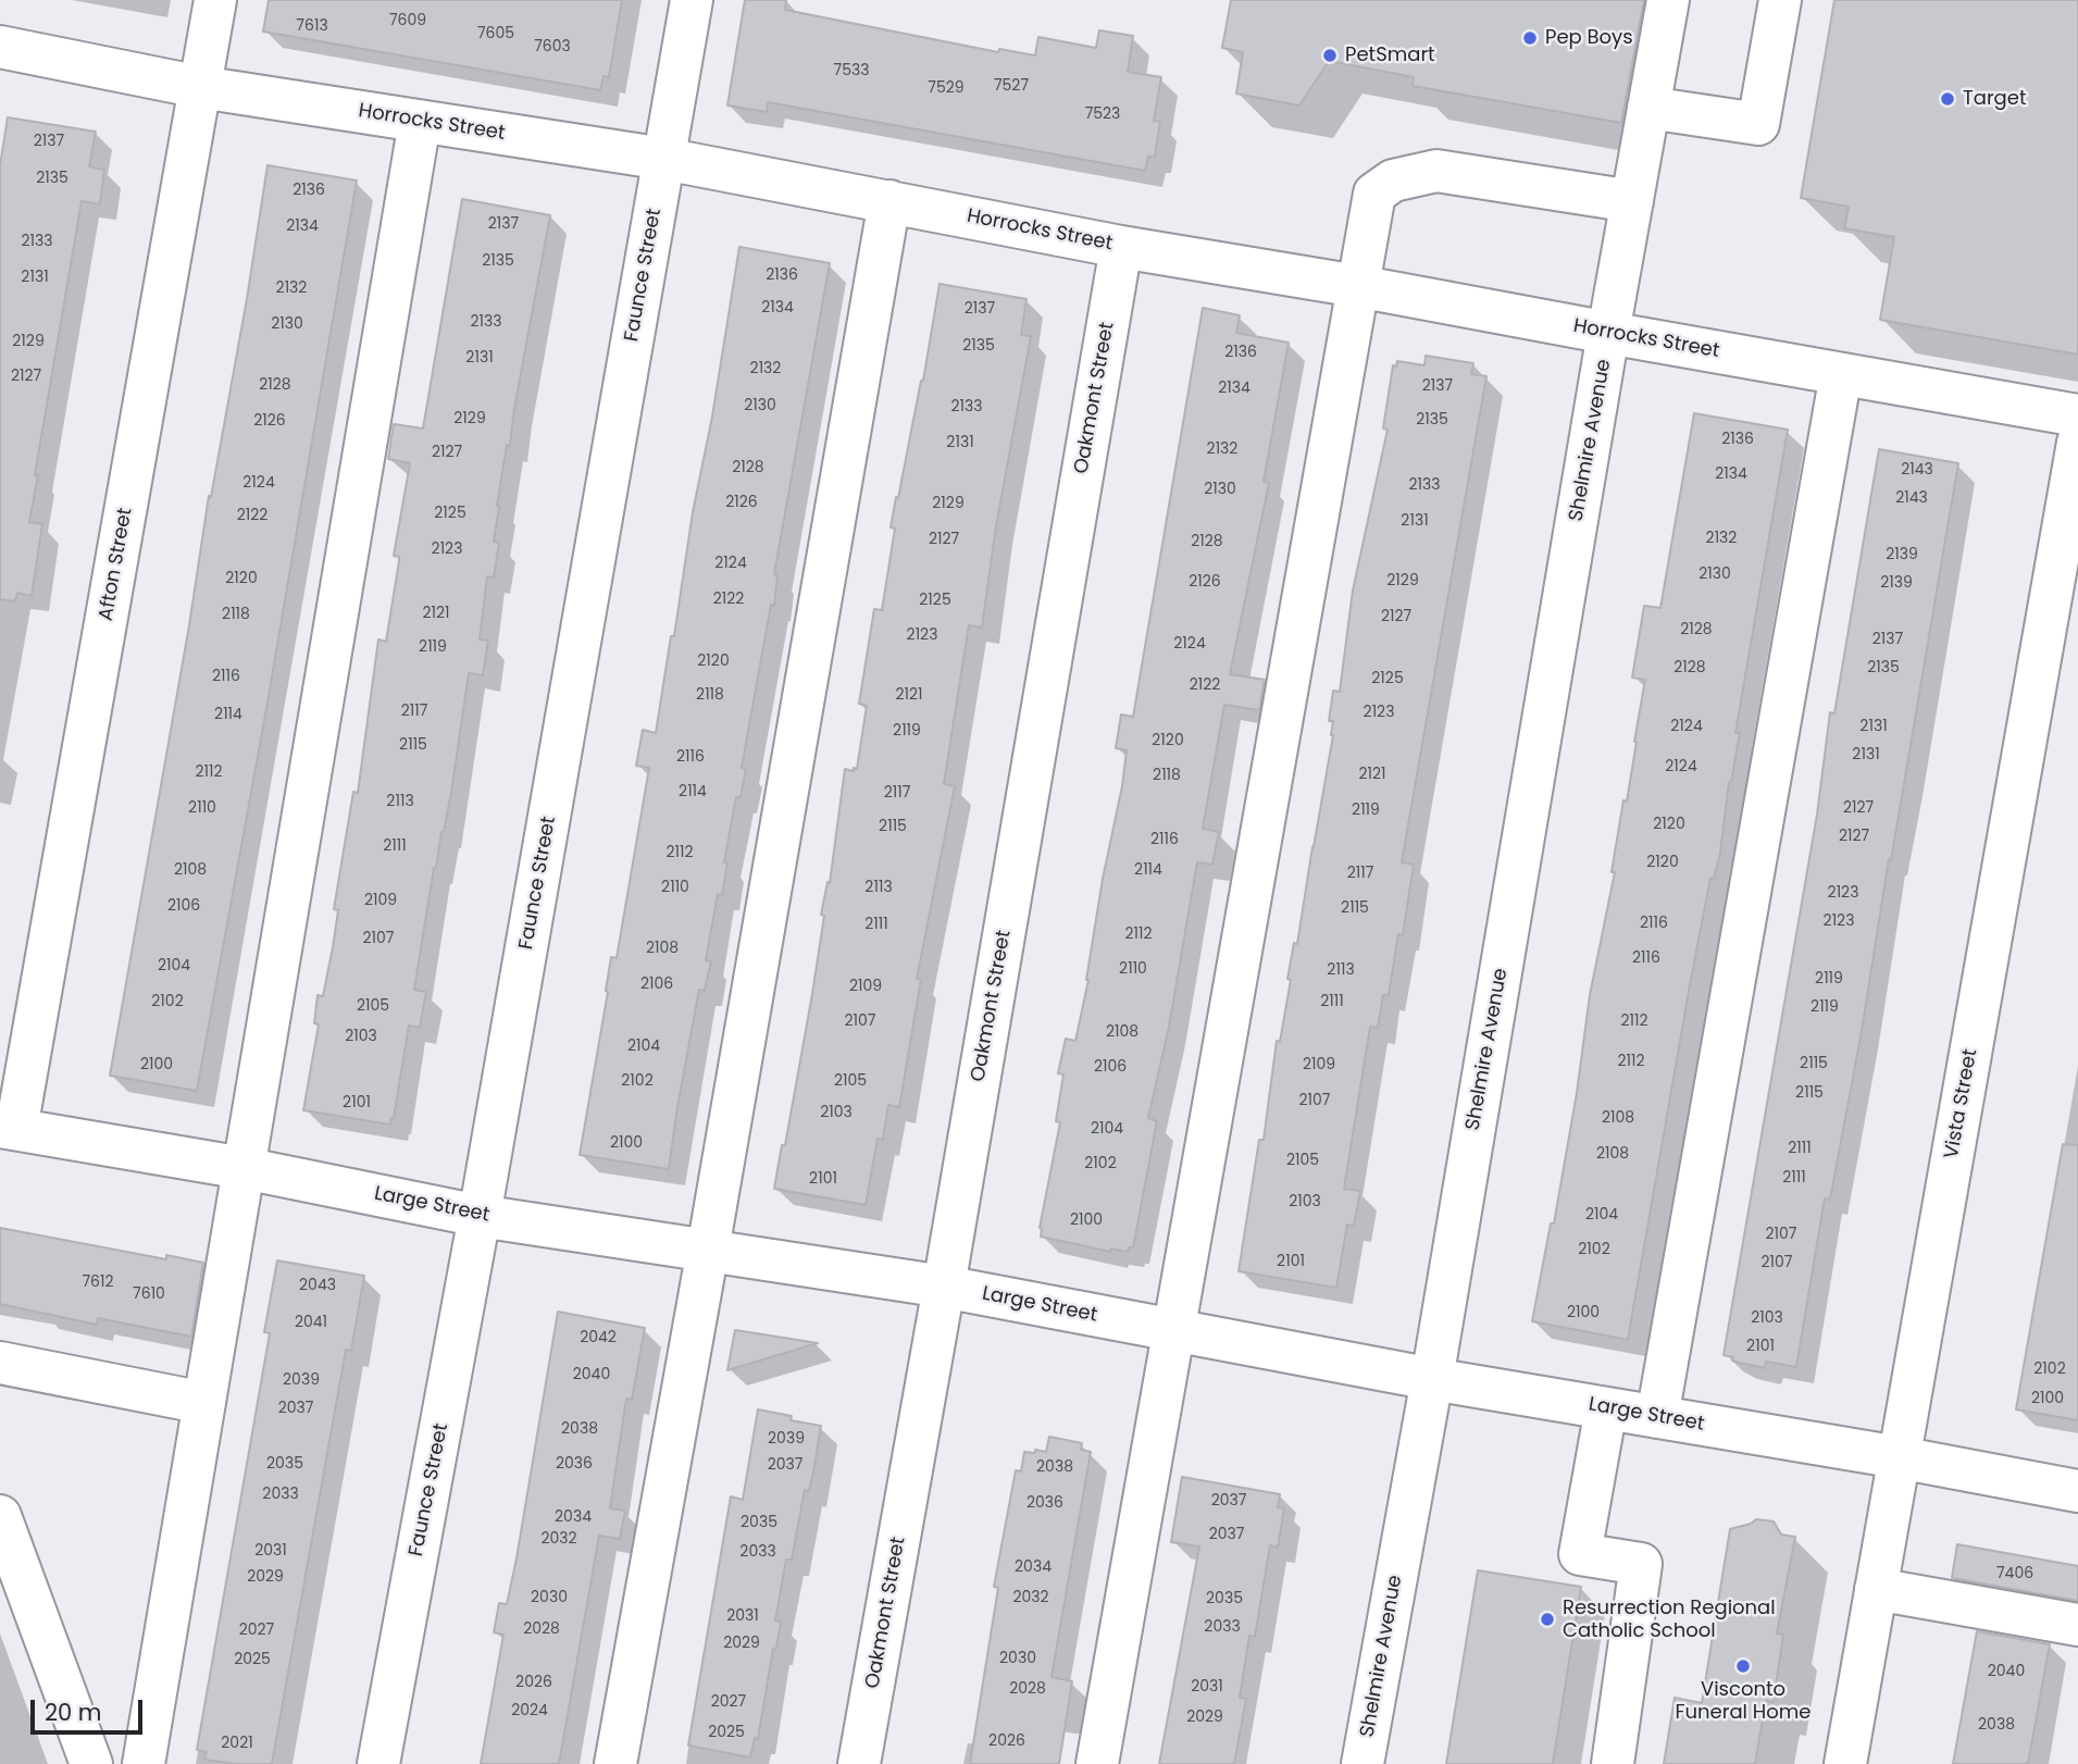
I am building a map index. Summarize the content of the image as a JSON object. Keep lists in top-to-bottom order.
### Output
{
  "streets": {
    "street": [
      "Horrocks Street",
      "Faunce Street",
      "Oakmont Street",
      "Shelmire Avenue",
      "Afton Street",
      "Vista Street",
      "Large Street"
    ]
  },
  "crossings": [
    ["Horrocks Street", "Faunce Street"],
    ["Horrocks Street", "Oakmont Street"],
    ["Horrocks Street", "Shelmire Avenue"],
    ["Horrocks Street", "Afton Street"],
    ["Faunce Street", "Large Street"],
    ["Oakmont Street", "Large Street"],
    ["Shelmire Avenue", "Large Street"],
    ["Afton Street", "Large Street"],
    ["Vista Street", "Large Street"]
  ],
  "places": [
    "Pep Boys",
    "PetSmart",
    "Target",
    "Resurrection Regional Catholic School",
    "Visconto Funeral Home"
  ],
  "house_numbers": [
    "7609",
    "7613",
    "7605",
    "7603",
    "7533",
    "7527",
    "7529",
    "7523",
    "2137",
    "2135",
    "2136",
    "2137",
    "2134",
    "2133",
    "2135",
    "2136",
    "2131",
    "2132",
    "2134",
    "2137",
    "2133",
    "2130",
    "2129",
    "2135",
    "2136",
    "2131",
    "2132",
    "2127",
    "2128",
    "2137",
    "2134",
    "2130",
    "2133",
    "2129",
    "2135",
    "2126",
    "2136",
    "2131",
    "2132",
    "2127",
    "2128",
    "2143",
    "2134",
    "2124",
    "2133",
    "2130",
    "2143",
    "2126",
    "2129",
    "2125",
    "2122",
    "2131",
    "2132",
    "2127",
    "2128",
    "2123",
    "2139",
    "2124",
    "2130",
    "2120",
    "2129",
    "2126",
    "2139",
    "2122",
    "2125",
    "2121",
    "2118",
    "2127",
    "2128",
    "2123",
    "2137",
    "2124",
    "2119",
    "2120",
    "2128",
    "2135",
    "2116",
    "2125",
    "2122",
    "2118",
    "2121",
    "2117",
    "2123",
    "2114",
    "2124",
    "2131",
    "2119",
    "2120",
    "2115",
    "2131",
    "2116",
    "2124",
    "2112",
    "2121",
    "2118",
    "2114",
    "2117",
    "2113",
    "2110",
    "2127",
    "2119",
    "2120",
    "2115",
    "2127",
    "2116",
    "2111",
    "2112",
    "2120",
    "2108",
    "2114",
    "2117",
    "2110",
    "2113",
    "2123",
    "2109",
    "2106",
    "2115",
    "2123",
    "2116",
    "2111",
    "2112",
    "2107",
    "2108",
    "2116",
    "2104",
    "2110",
    "2113",
    "2119",
    "2106",
    "2109",
    "2102",
    "2111",
    "2105",
    "2119",
    "2107",
    "2112",
    "2108",
    "2103",
    "2104",
    "2112",
    "2115",
    "2100",
    "2109",
    "2106",
    "2102",
    "2105",
    "2115",
    "2107",
    "2101",
    "2103",
    "2108",
    "2104",
    "2100",
    "2111",
    "2108",
    "2105",
    "2102",
    "2111",
    "2101",
    "2103",
    "2104",
    "2100",
    "2107",
    "2102",
    "2101",
    "2107",
    "7612",
    "2043",
    "7610",
    "2100",
    "2103",
    "2041",
    "2042",
    "2101",
    "2102",
    "2040",
    "2039",
    "2100",
    "2037",
    "2038",
    "2039",
    "2035",
    "2036",
    "2037",
    "2038",
    "2033",
    "2037",
    "2036",
    "2034",
    "2035",
    "2037",
    "2032",
    "2031",
    "2033",
    "2034",
    "7406",
    "2029",
    "2030",
    "2032",
    "2035",
    "2031",
    "2033",
    "2028",
    "2027",
    "2029",
    "2030",
    "2025",
    "2040",
    "2026",
    "2031",
    "2028",
    "2027",
    "2024",
    "2029",
    "2038",
    "2025",
    "2026",
    "2021"
  ],
  "scale_bar": "20 m"
}
